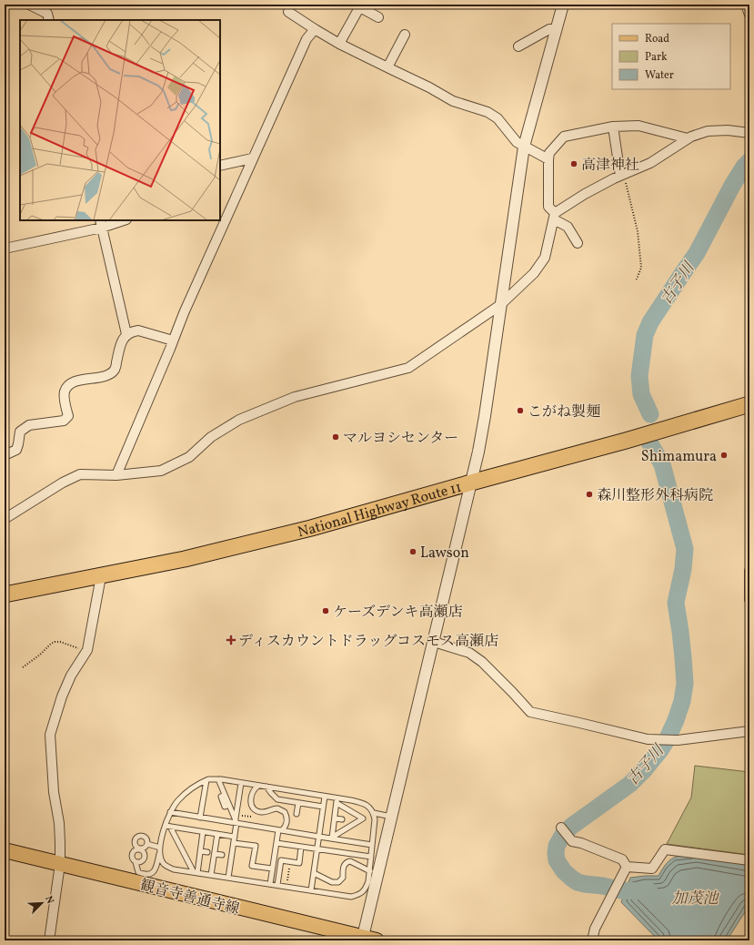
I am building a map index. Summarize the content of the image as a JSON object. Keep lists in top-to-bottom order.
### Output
{
  "streets": {
    "highway": ["National Highway Route 11"],
    "main road": ["観音寺善通寺線"]
  },
  "water": ["古子川", "加茂池"],
  "places": {
    "other": [
      "高津神社",
      "こがね製麺",
      "マルヨシセンター",
      "Shimamura",
      "森川整形外科病院",
      "Lawson",
      "ケーズデンキ高瀬店"
    ],
    "health": ["ディスカウントドラッグコスモス高瀬店"]
  },
  "legend": ["Road", "Park", "Water"],
  "north": "top right"
}
